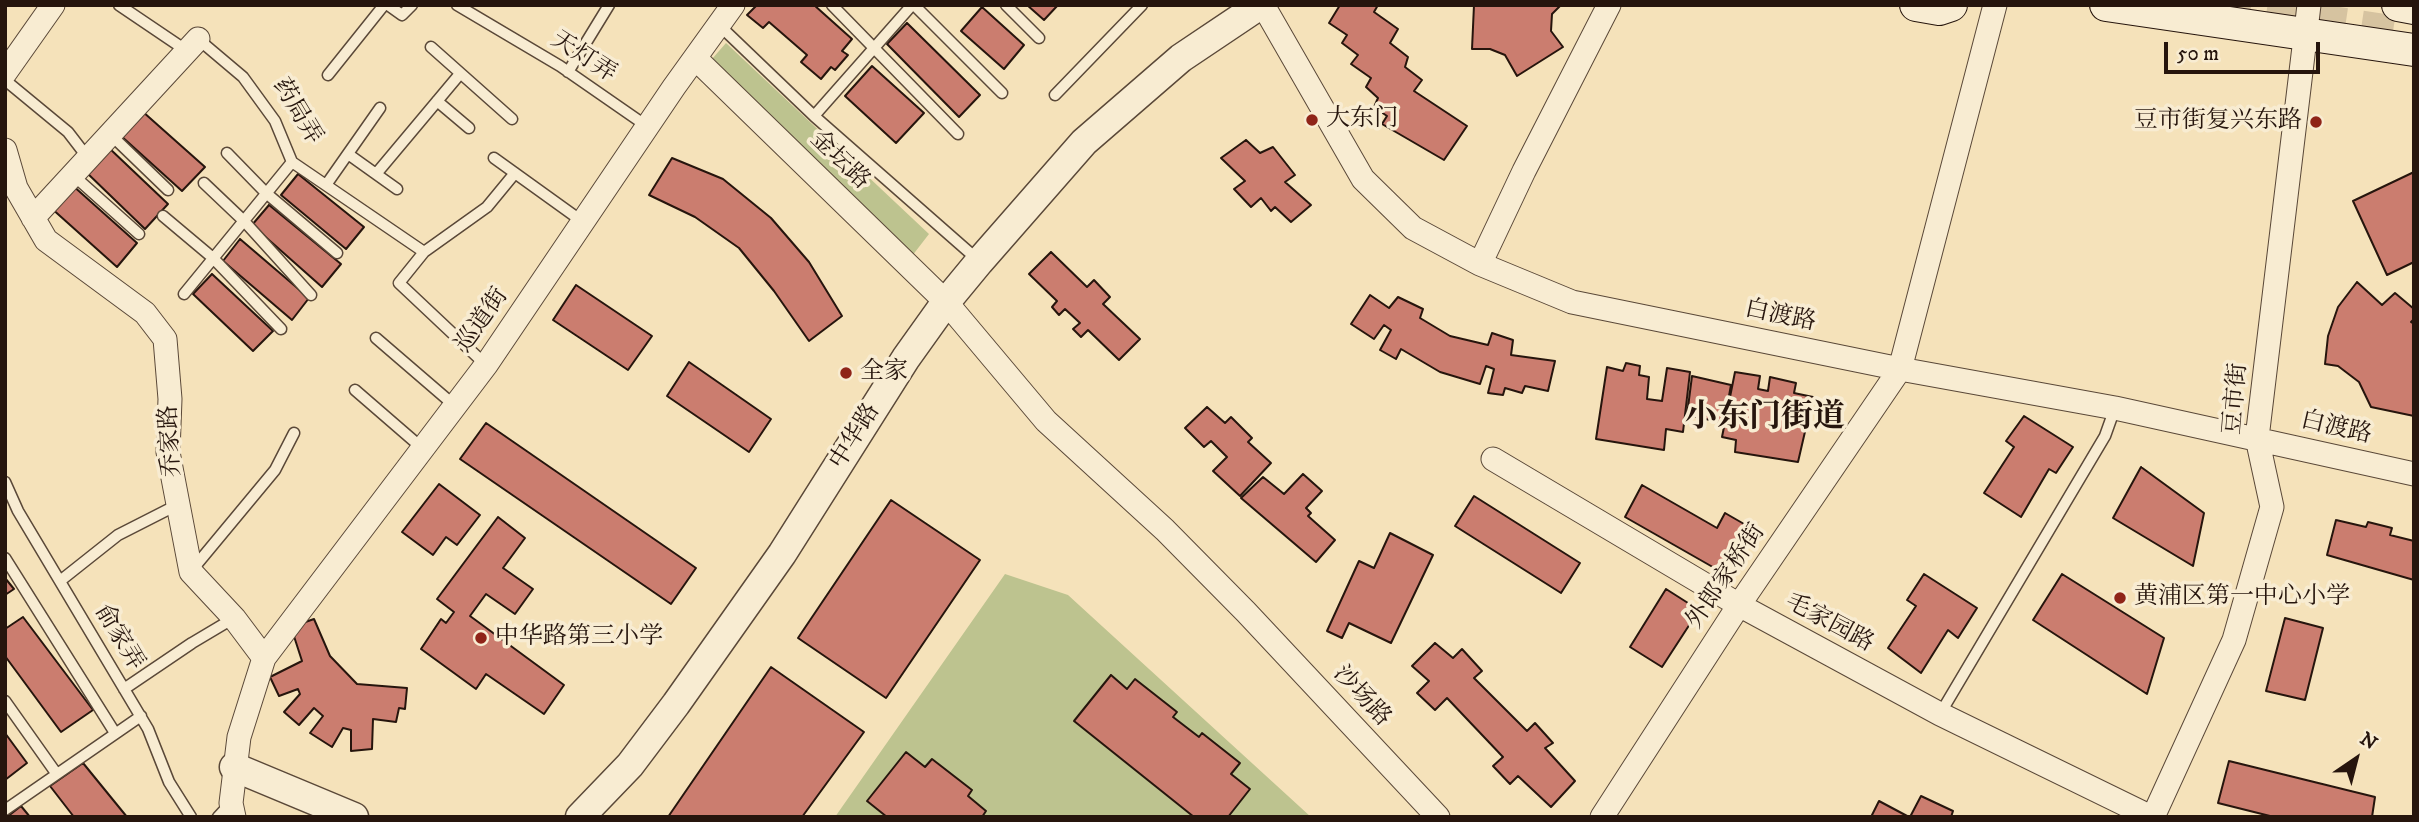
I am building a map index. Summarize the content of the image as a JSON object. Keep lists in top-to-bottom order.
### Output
{
  "streets": {
    "street": [
      "金坛路",
      "白渡路",
      "巡道街",
      "豆市街",
      "中华路",
      "乔家路",
      "外郎家桥街",
      "毛家园路",
      "沙场路"
    ],
    "lane": ["天灯弄", "药局弄", "俞家弄"]
  },
  "crossings": [
    ["天灯弄", "巡道街"],
    ["金坛路", "巡道街"],
    ["金坛路", "中华路"],
    ["金坛路", "沙场路"],
    ["白渡路", "豆市街"],
    ["白渡路", "中华路"],
    ["白渡路", "外郎家桥街"],
    ["豆市街", "毛家园路"],
    ["外郎家桥街", "毛家园路"]
  ],
  "districts": ["小东门街道"],
  "places": [
    "大东门",
    "豆市街复兴东路",
    "全家",
    "黄浦区第一中心小学",
    "中华路第三小学"
  ],
  "scale_bar": "50 m",
  "north": "top right"
}
